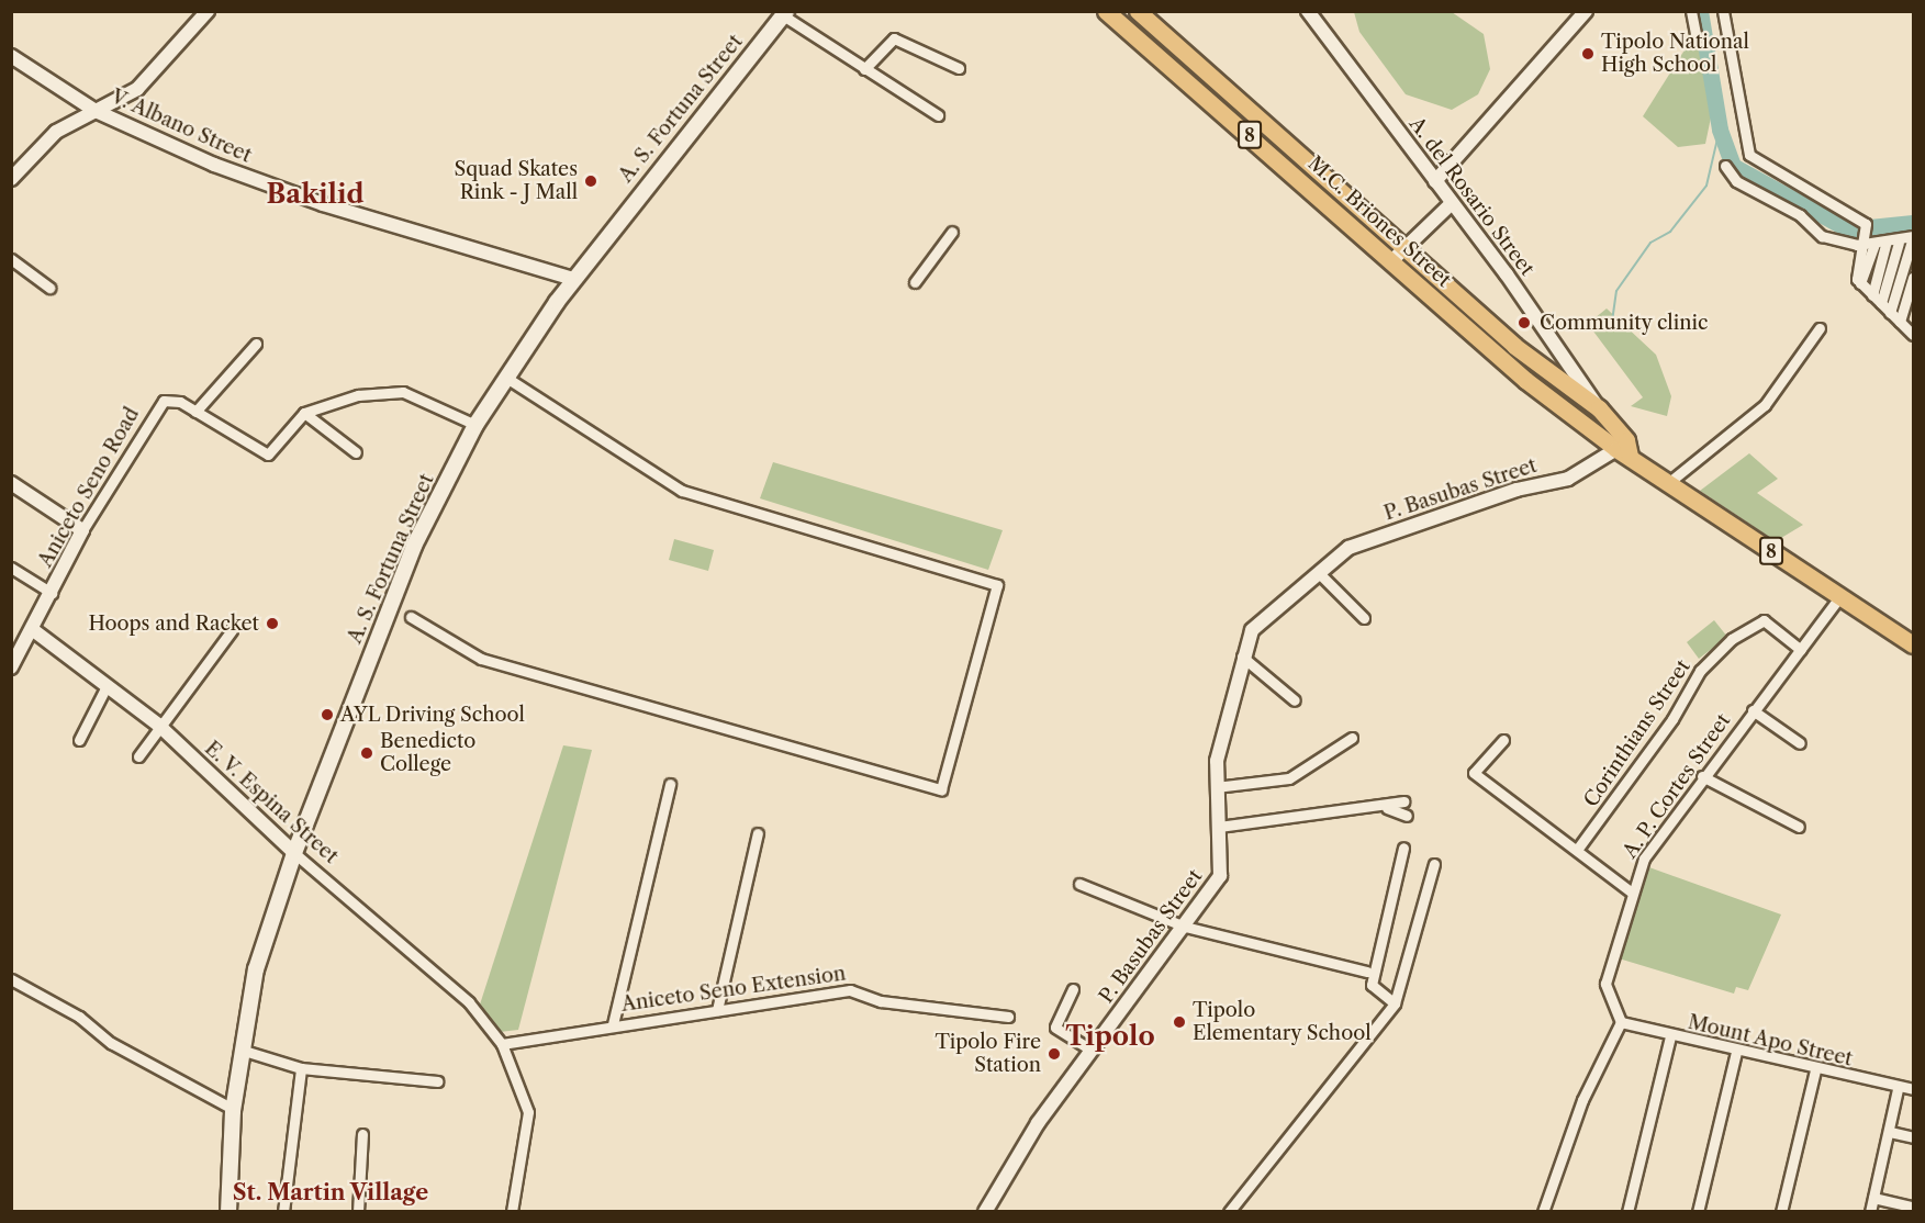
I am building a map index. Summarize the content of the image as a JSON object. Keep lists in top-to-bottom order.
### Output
{
  "streets": {
    "main road": ["A. S. Fortuna Street", "8", "M.C. Briones Street"],
    "street": [
      "V. Albano Street",
      "A. del Rosario Street",
      "Aniceto Seno Road",
      "P. Basubas Street",
      "Corinthians Street",
      "A. P. Cortes Street",
      "E. V. Espina Street",
      "Aniceto Seno Extension",
      "Mount Apo Street"
    ]
  },
  "crossings": [
    ["A. S. Fortuna Street", "V. Albano Street"],
    ["A. S. Fortuna Street", "E. V. Espina Street"],
    ["A. del Rosario Street", "M.C. Briones Street"],
    ["M.C. Briones Street", "P. Basubas Street"],
    ["M.C. Briones Street", "A. P. Cortes Street"],
    ["Aniceto Seno Road", "E. V. Espina Street"],
    ["Corinthians Street", "A. P. Cortes Street"],
    ["A. P. Cortes Street", "Mount Apo Street"],
    ["E. V. Espina Street", "Aniceto Seno Extension"]
  ],
  "districts": ["Bakilid", "Tipolo", "St. Martin Village"],
  "places": [
    "Tipolo National High School",
    "Squad Skates Rink - J Mall",
    "Community clinic",
    "Hoops and Racket",
    "AYL Driving School",
    "Benedicto College",
    "Tipolo Elementary School",
    "Tipolo Fire Station"
  ]
}
